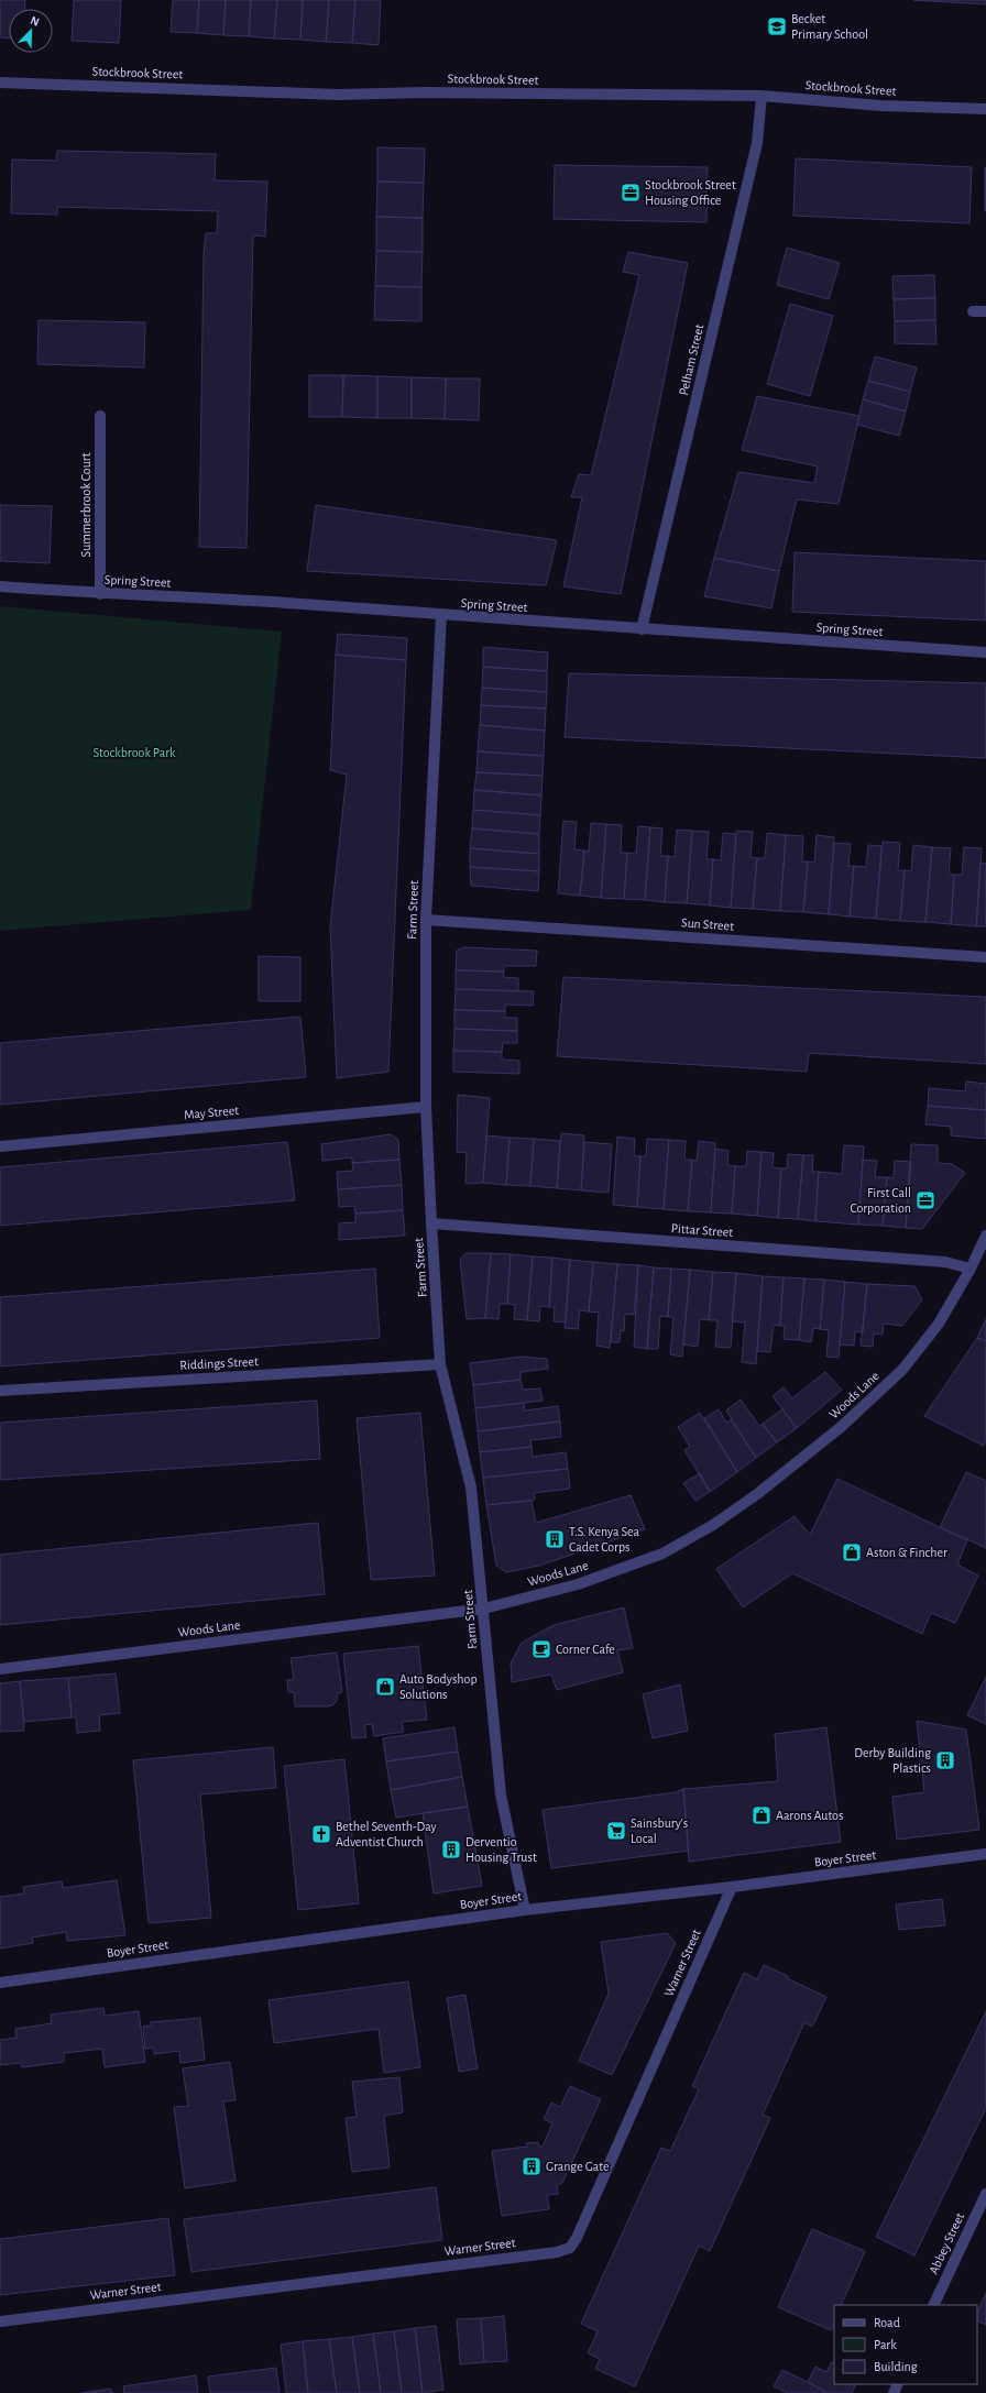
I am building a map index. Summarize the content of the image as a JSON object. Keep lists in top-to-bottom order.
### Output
{
  "streets": {
    "street": [
      "Stockbrook Street",
      "Pelham Street",
      "Summerbrook Court",
      "Spring Street",
      "Farm Street",
      "Sun Street",
      "May Street",
      "Pittar Street",
      "Riddings Street",
      "Woods Lane",
      "Boyer Street",
      "Warner Street",
      "Abbey Street"
    ]
  },
  "crossings": [
    ["Stockbrook Street", "Pelham Street"],
    ["Pelham Street", "Spring Street"],
    ["Summerbrook Court", "Spring Street"],
    ["Spring Street", "Farm Street"],
    ["Farm Street", "Sun Street"],
    ["Farm Street", "May Street"],
    ["Farm Street", "Pittar Street"],
    ["Farm Street", "Riddings Street"],
    ["Farm Street", "Woods Lane"],
    ["Farm Street", "Boyer Street"],
    ["Pittar Street", "Woods Lane"],
    ["Boyer Street", "Warner Street"]
  ],
  "parks": ["Stockbrook Park"],
  "places": {
    "school or university": ["Becket Primary School"],
    "office": ["Stockbrook Street Housing Office", "First Call Corporation"],
    "building": [
      "T.S. Kenya Sea Cadet Corps",
      "Derby Building Plastics",
      "Derventio Housing Trust",
      "Grange Gate"
    ],
    "shop": ["Aston & Fincher", "Auto Bodyshop Solutions", "Aarons Autos"],
    "cafe": ["Corner Cafe"],
    "supermarket": ["Sainsbury's Local"],
    "church": ["Bethel Seventh-Day Adventist Church"]
  },
  "legend": ["Road", "Park", "Building"],
  "north": "top right"
}
